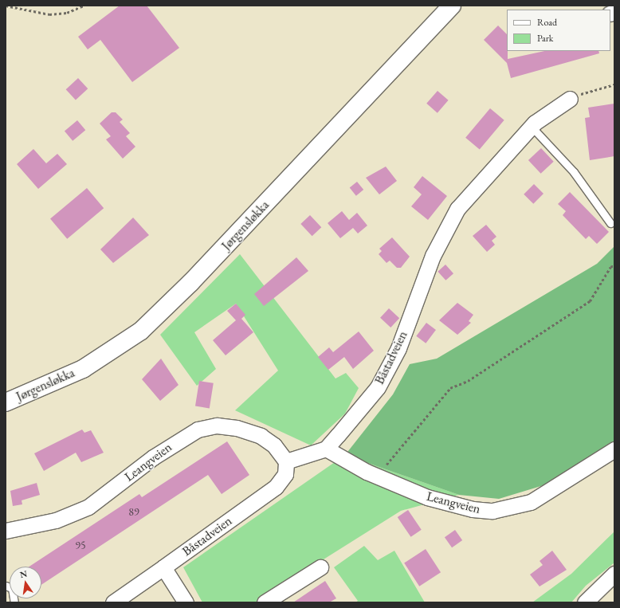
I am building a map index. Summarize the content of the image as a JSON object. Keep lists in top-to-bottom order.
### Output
{
  "streets": {
    "street": ["Jørgensløkka", "Båstadveien", "Leangveien"]
  },
  "crossings": [
    ["Båstadveien", "Leangveien"]
  ],
  "house_numbers": ["89", "95"],
  "legend": ["Road", "Park"],
  "north": "top"
}
